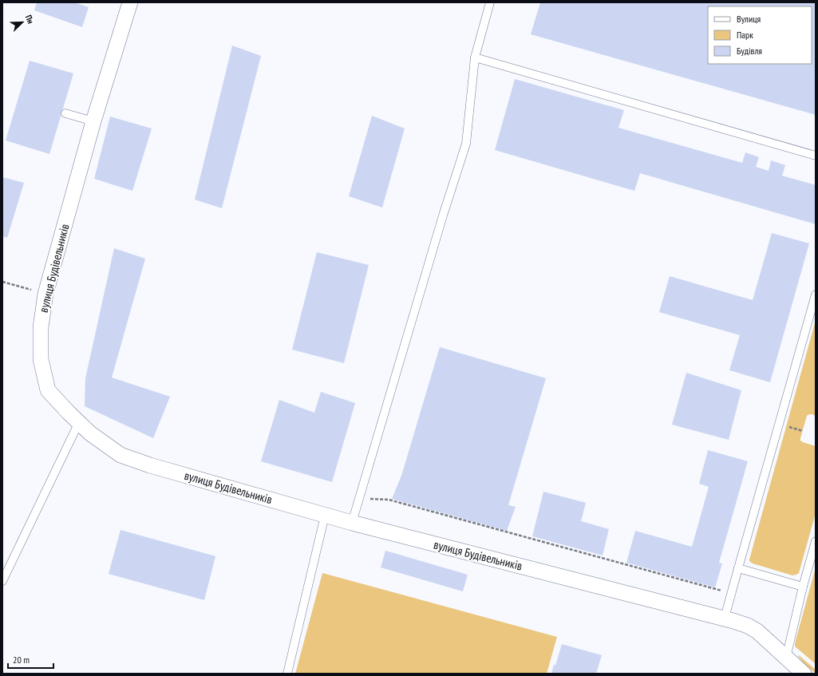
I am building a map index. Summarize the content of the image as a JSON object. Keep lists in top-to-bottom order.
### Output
{
  "streets": {
    "street": ["вулиця Будівельників"]
  },
  "legend": ["Вулиця", "Парк", "Будівля"],
  "scale_bar": "20 m",
  "north": "top right"
}
